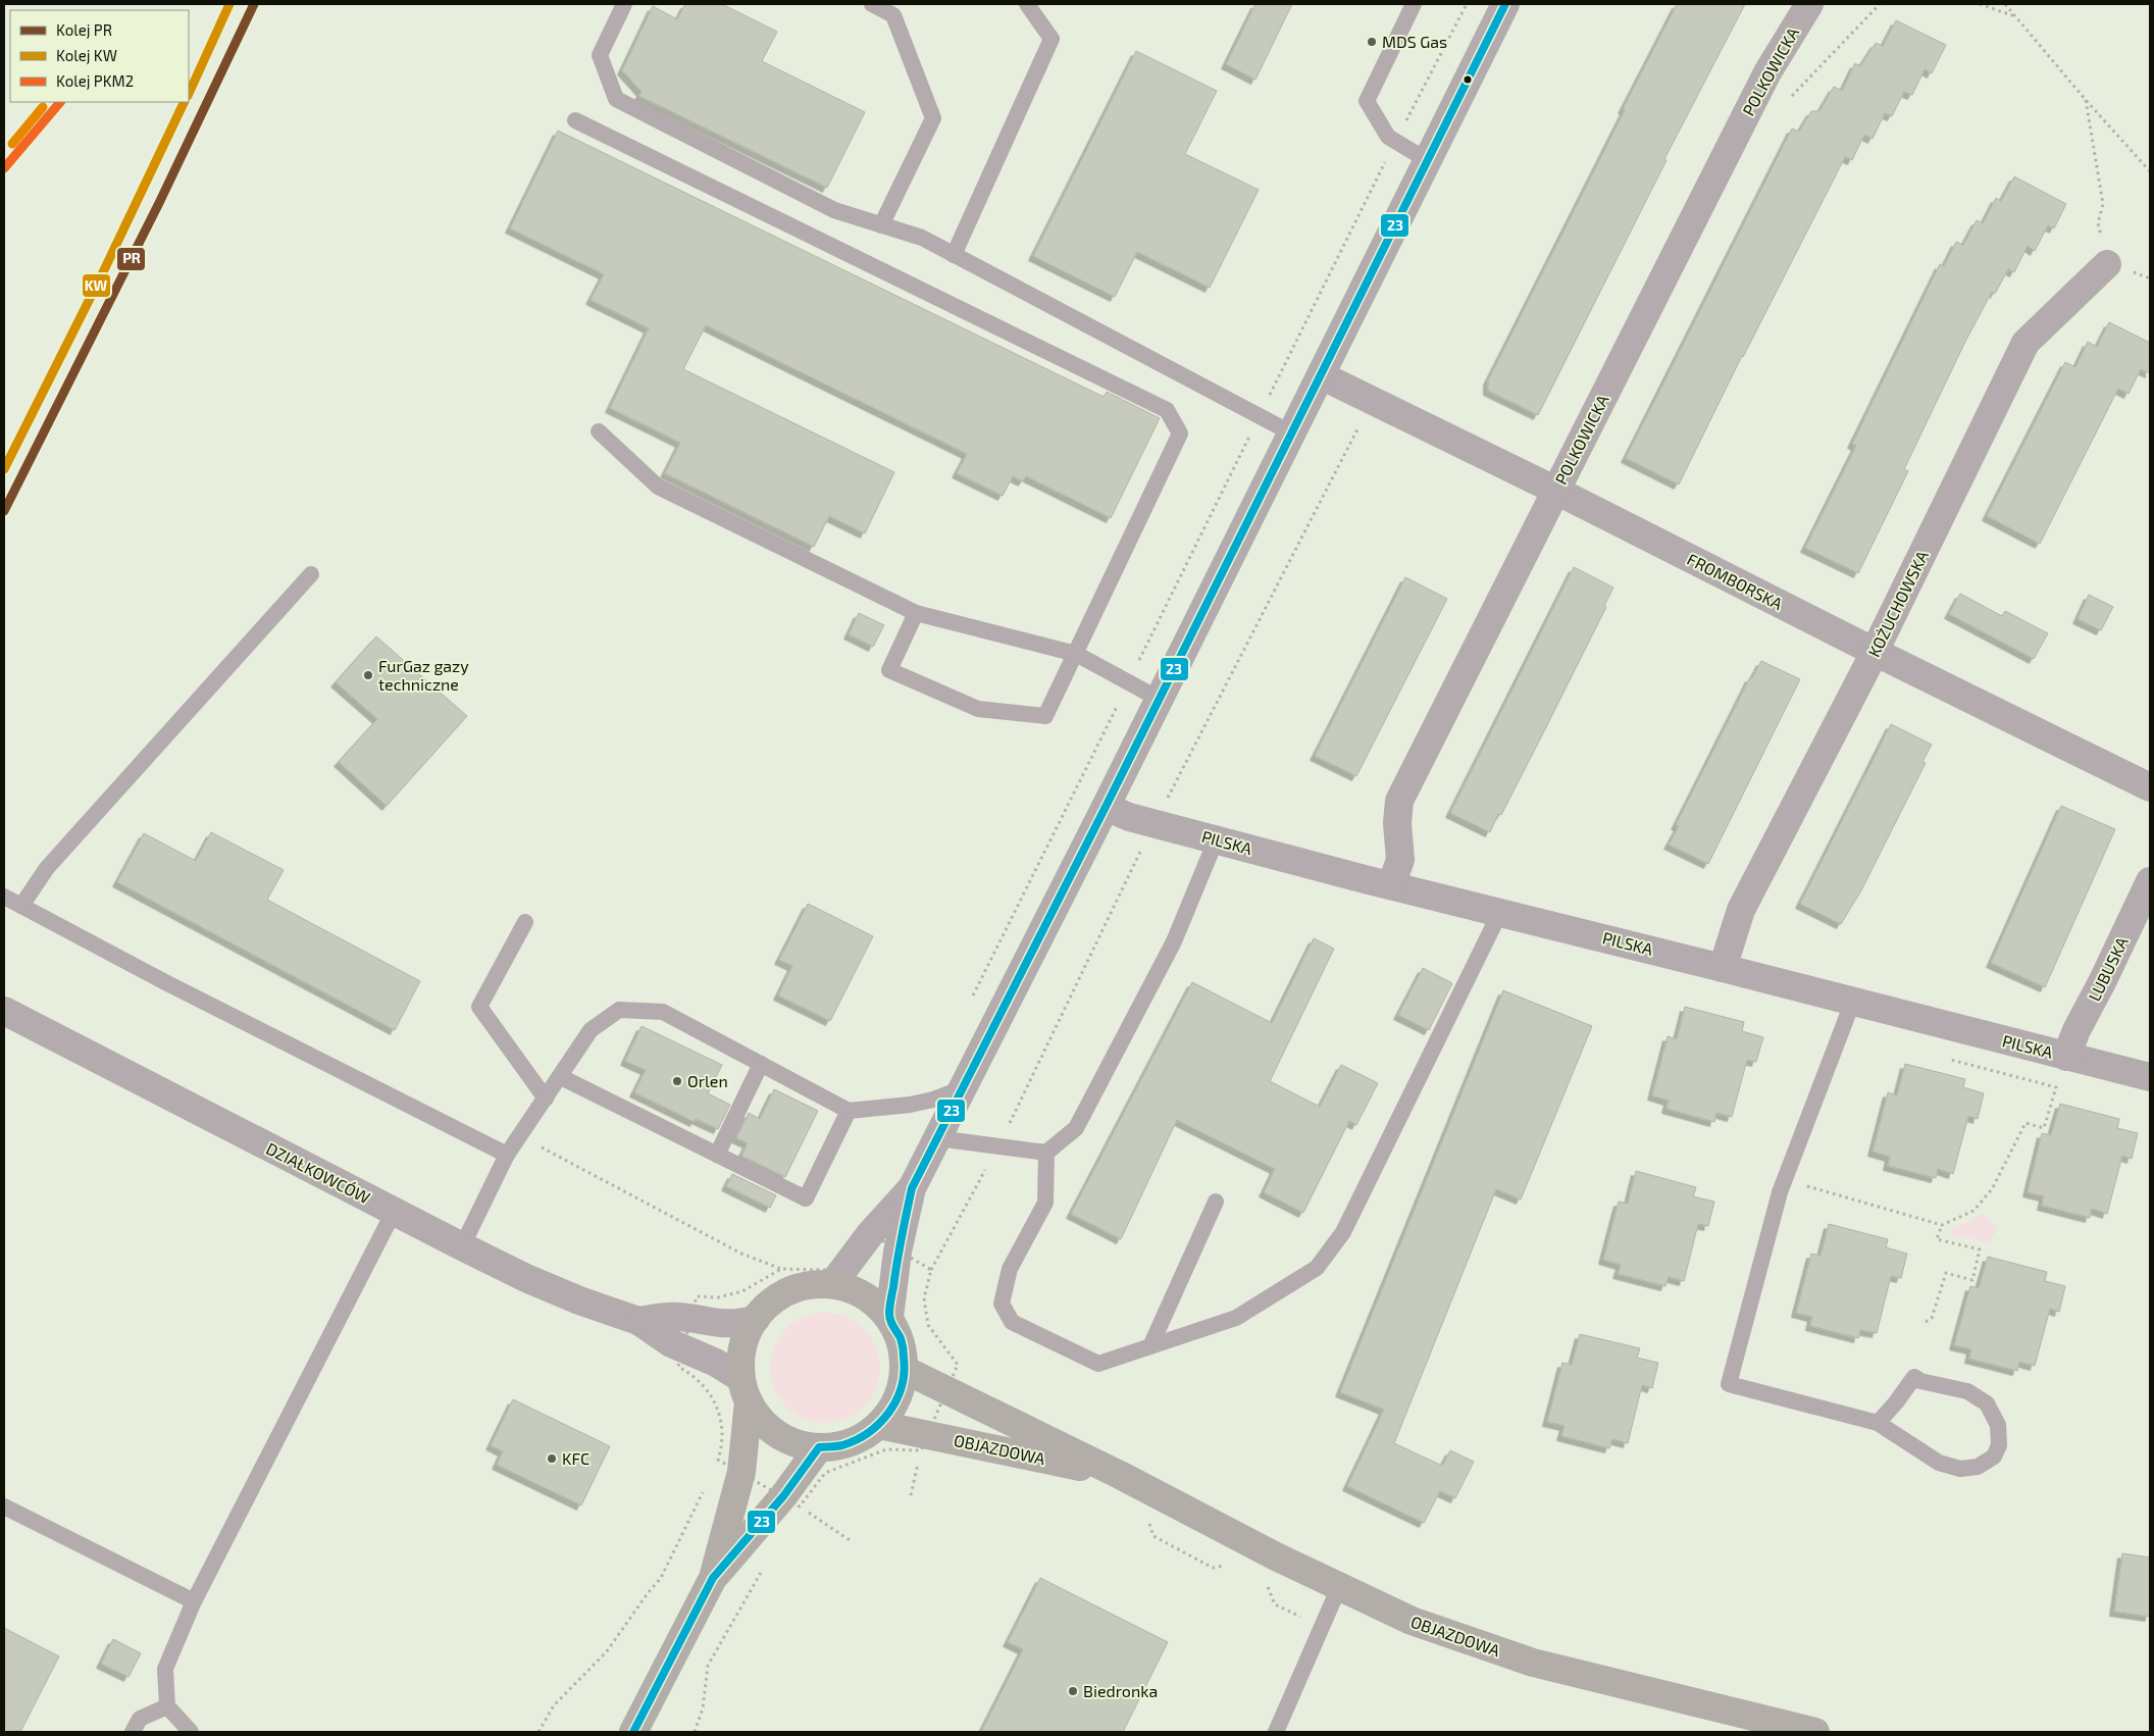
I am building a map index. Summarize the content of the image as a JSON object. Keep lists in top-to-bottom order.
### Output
{
  "streets": {
    "main road": ["OBJAZDOWA"],
    "street": [
      "POLKOWICKA",
      "FROMBORSKA",
      "KOŻUCHOWSKA",
      "PILSKA",
      "LUBUSKA",
      "DZIAŁKOWCÓW"
    ]
  },
  "crossings": [
    ["POLKOWICKA", "FROMBORSKA"],
    ["POLKOWICKA", "PILSKA"],
    ["FROMBORSKA", "KOŻUCHOWSKA"],
    ["KOŻUCHOWSKA", "PILSKA"],
    ["PILSKA", "LUBUSKA"],
    ["DZIAŁKOWCÓW", "OBJAZDOWA"]
  ],
  "places": [
    "MDS Gas",
    "FurGaz gazy techniczne",
    "Orlen",
    "KFC",
    "Biedronka"
  ],
  "lines": [
    "rail line PR",
    "rail line KW",
    "transit line 23",
    "rail line PKM2"
  ],
  "legend": ["Kolej PR", "Kolej KW", "Kolej PKM2"]
}
